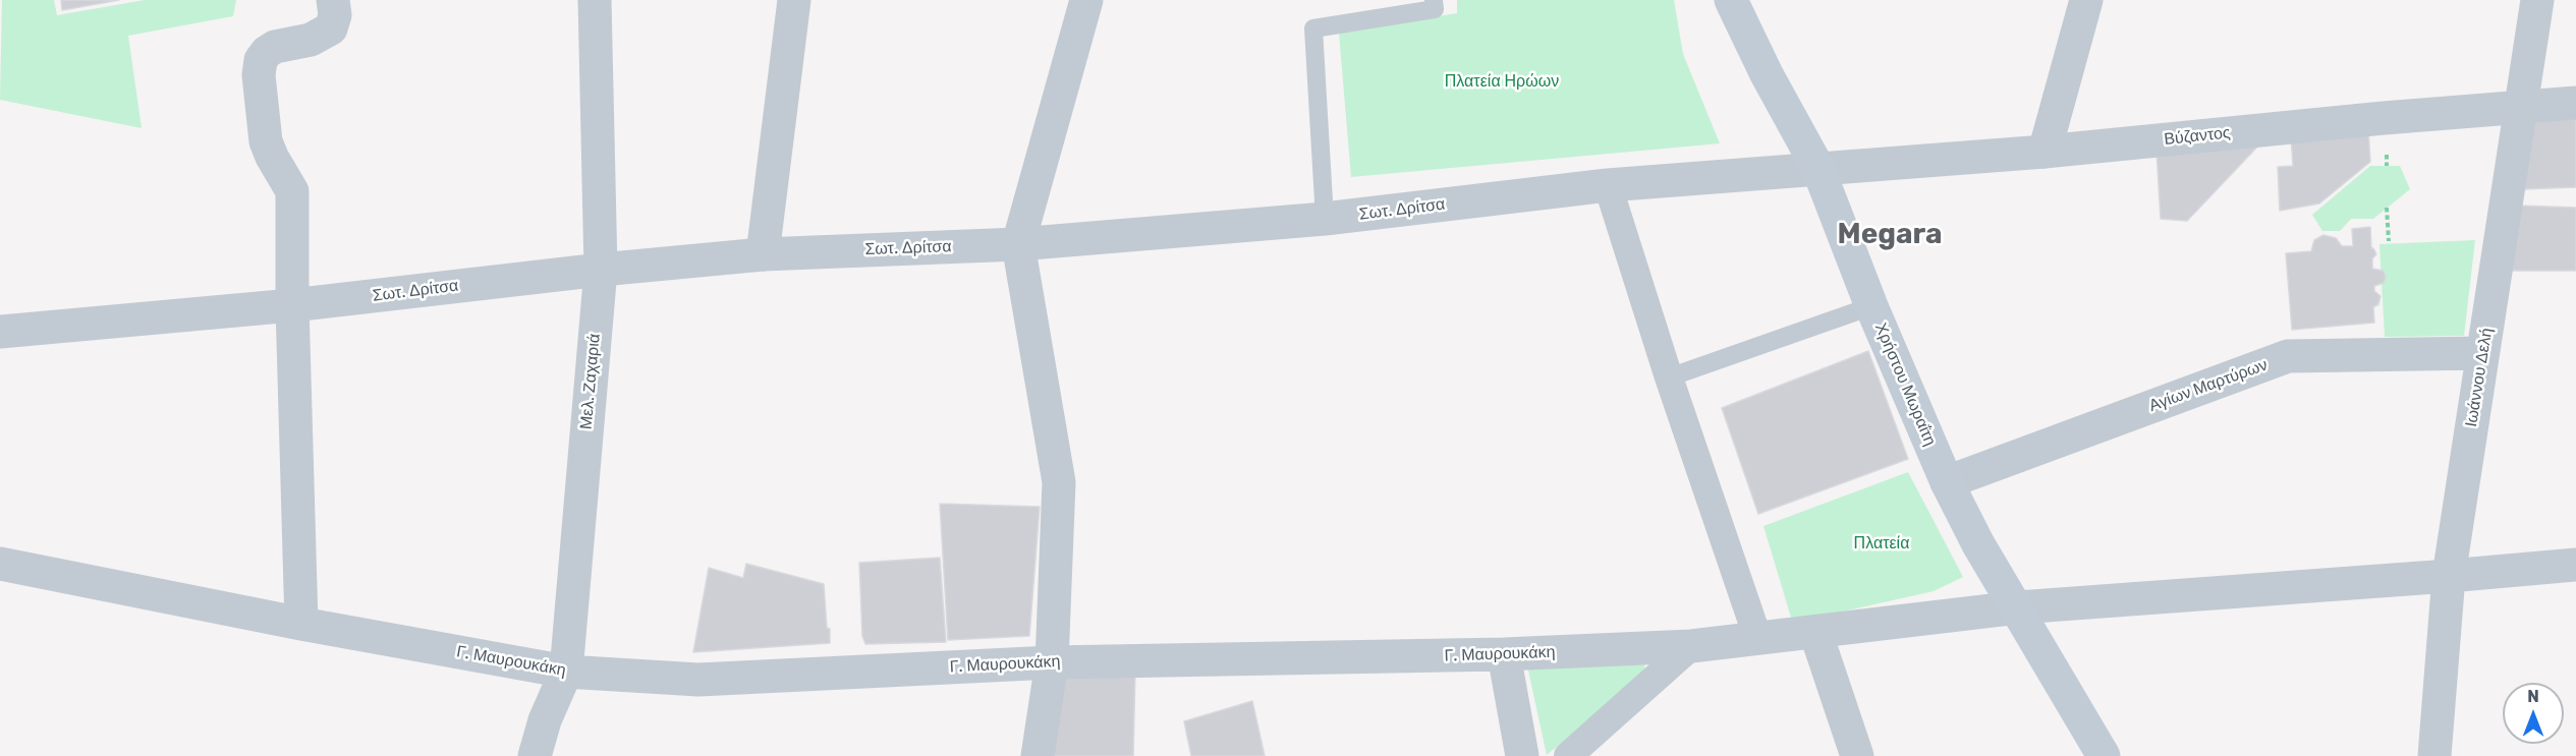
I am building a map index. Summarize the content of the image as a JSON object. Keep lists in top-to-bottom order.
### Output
{
  "streets": {
    "main road": ["Χρήστου Μωραΐτη"],
    "street": [
      "Βύζαντος",
      "Σωτ. Δρίτσα",
      "Ιωάννου Δελή",
      "Μελ. Ζαχαριά",
      "Αγίων Μαρτύρων",
      "Γ. Μαυρουκάκη"
    ]
  },
  "crossings": [
    ["Βύζαντος", "Σωτ. Δρίτσα"],
    ["Βύζαντος", "Ιωάννου Δελή"],
    ["Βύζαντος", "Χρήστου Μωραΐτη"],
    ["Σωτ. Δρίτσα", "Μελ. Ζαχαριά"],
    ["Σωτ. Δρίτσα", "Χρήστου Μωραΐτη"],
    ["Ιωάννου Δελή", "Αγίων Μαρτύρων"],
    ["Ιωάννου Δελή", "Γ. Μαυρουκάκη"],
    ["Μελ. Ζαχαριά", "Γ. Μαυρουκάκη"],
    ["Χρήστου Μωραΐτη", "Αγίων Μαρτύρων"],
    ["Χρήστου Μωραΐτη", "Γ. Μαυρουκάκη"]
  ],
  "districts": ["Megara"],
  "parks": ["Πλατεία Ηρώων", "Πλατεία"],
  "north": "top"
}
